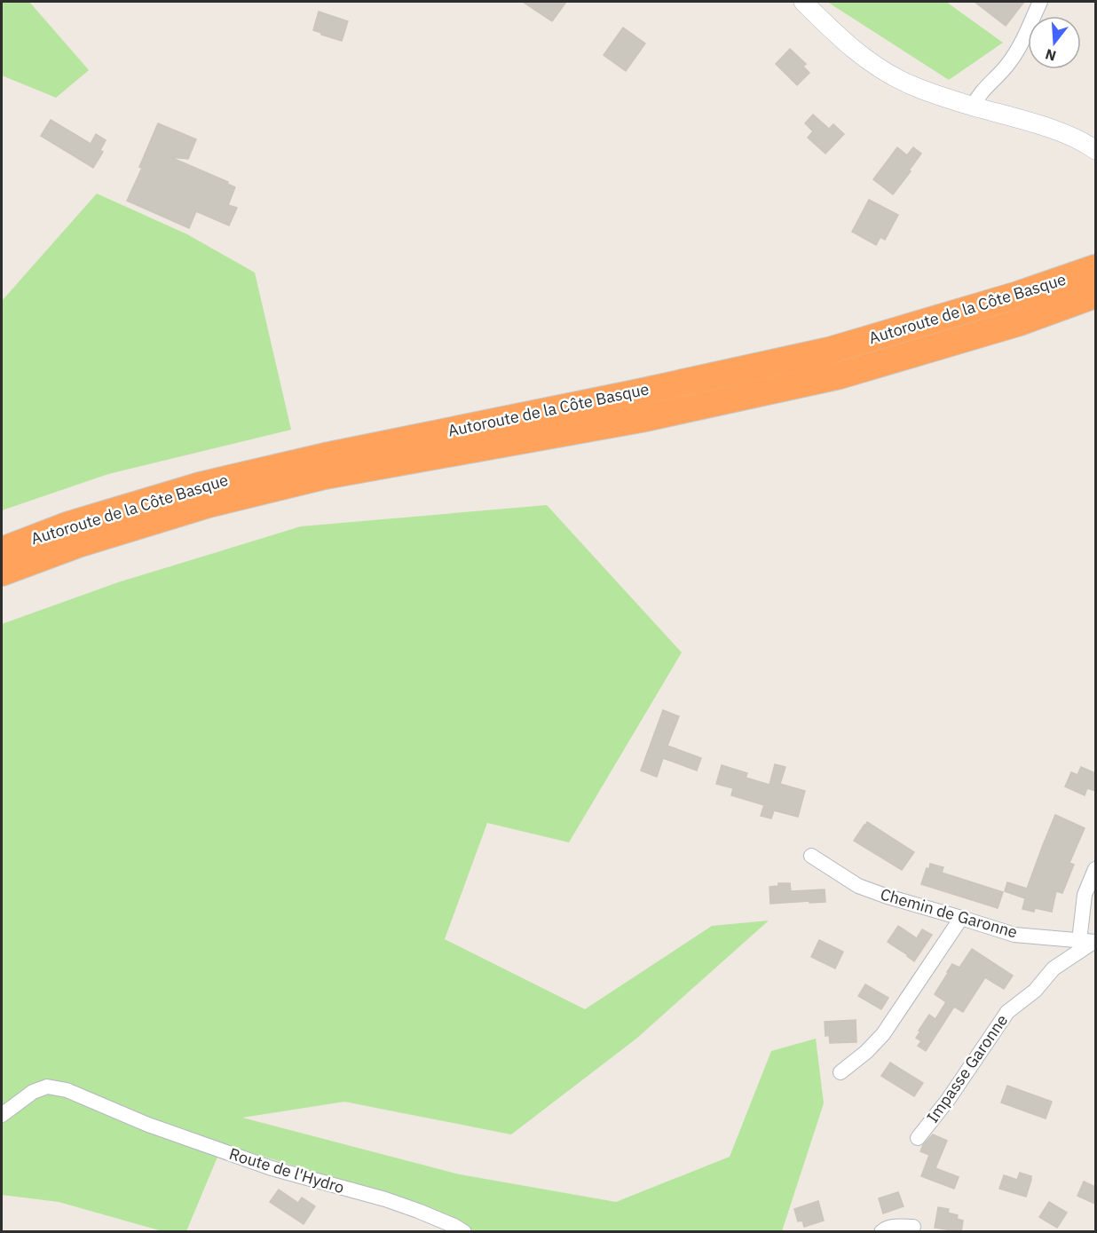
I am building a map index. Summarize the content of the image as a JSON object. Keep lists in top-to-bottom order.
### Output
{
  "streets": {
    "highway": ["Autoroute de la Côte Basque"],
    "street": ["Chemin de Garonne", "Impasse Garonne", "Route de l'Hydro"]
  },
  "crossings": [
    ["Chemin de Garonne", "Impasse Garonne"]
  ],
  "north": "bottom"
}
